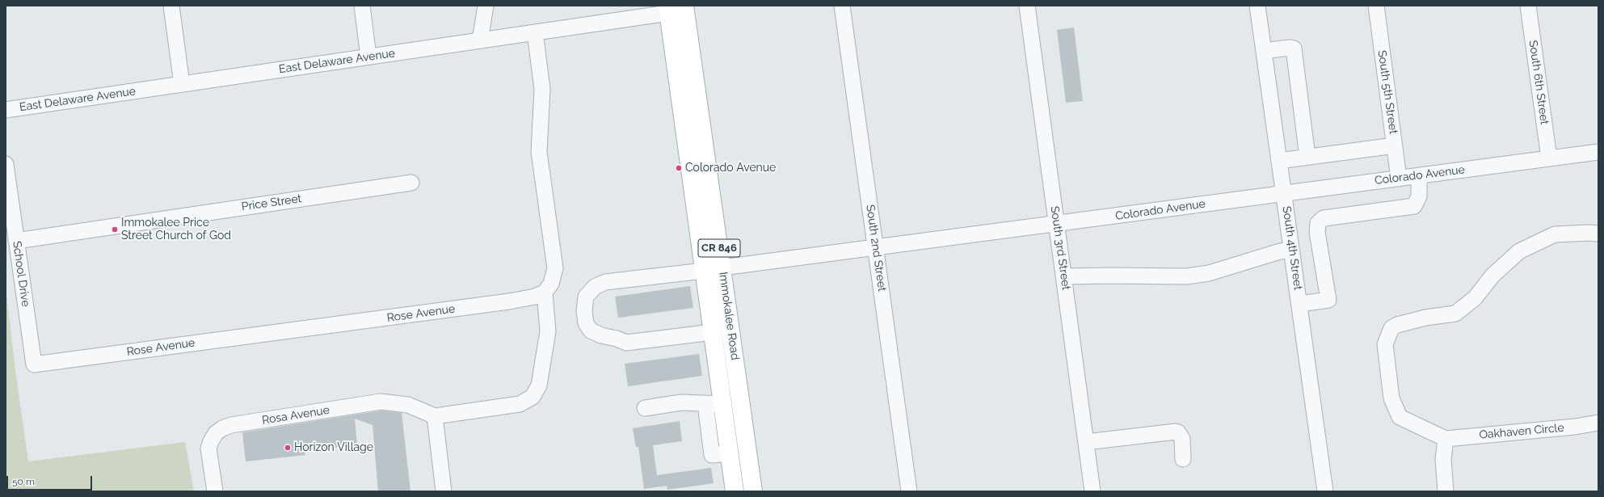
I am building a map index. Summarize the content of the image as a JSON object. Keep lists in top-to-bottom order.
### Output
{
  "streets": {
    "main road": ["CR 846", "Immokalee Road"],
    "street": [
      "East Delaware Avenue",
      "South 6th Street",
      "South 5th Street",
      "Colorado Avenue",
      "Price Street",
      "South 2nd Street",
      "South 3rd Street",
      "South 4th Street",
      "School Drive",
      "Rose Avenue",
      "Rosa Avenue",
      "Oakhaven Circle"
    ]
  },
  "crossings": [
    ["East Delaware Avenue", "Immokalee Road"],
    ["South 6th Street", "Colorado Avenue"],
    ["South 5th Street", "Colorado Avenue"],
    ["Colorado Avenue", "South 2nd Street"],
    ["Colorado Avenue", "South 3rd Street"],
    ["Colorado Avenue", "South 4th Street"],
    ["Colorado Avenue", "Immokalee Road"],
    ["Price Street", "School Drive"],
    ["School Drive", "Rose Avenue"]
  ],
  "places": ["Colorado Avenue", "Immokalee Price Street Church of God", "Horizon Village"],
  "scale_bar": "50 m"
}
